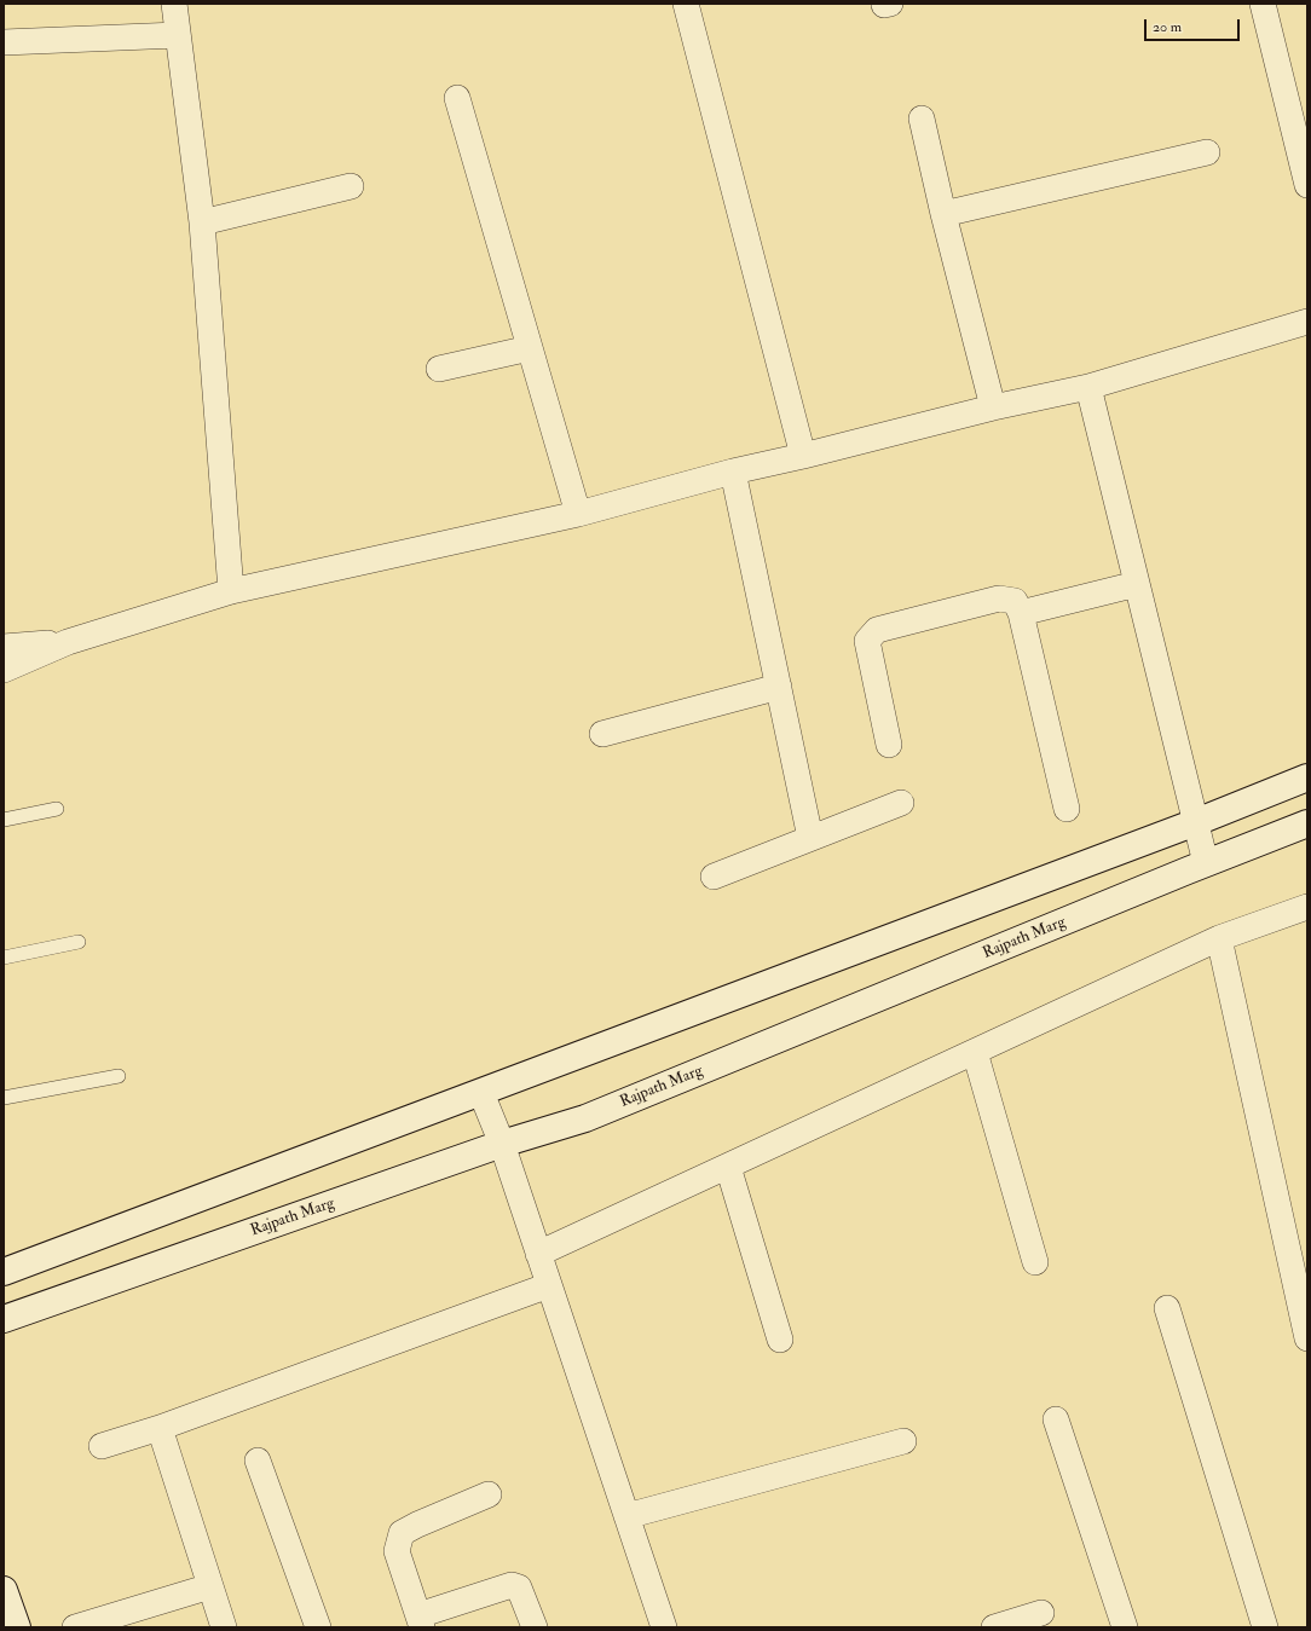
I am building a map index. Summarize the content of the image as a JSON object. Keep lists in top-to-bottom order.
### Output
{
  "streets": {
    "main road": ["Rajpath Marg"]
  },
  "scale_bar": "20 m"
}
